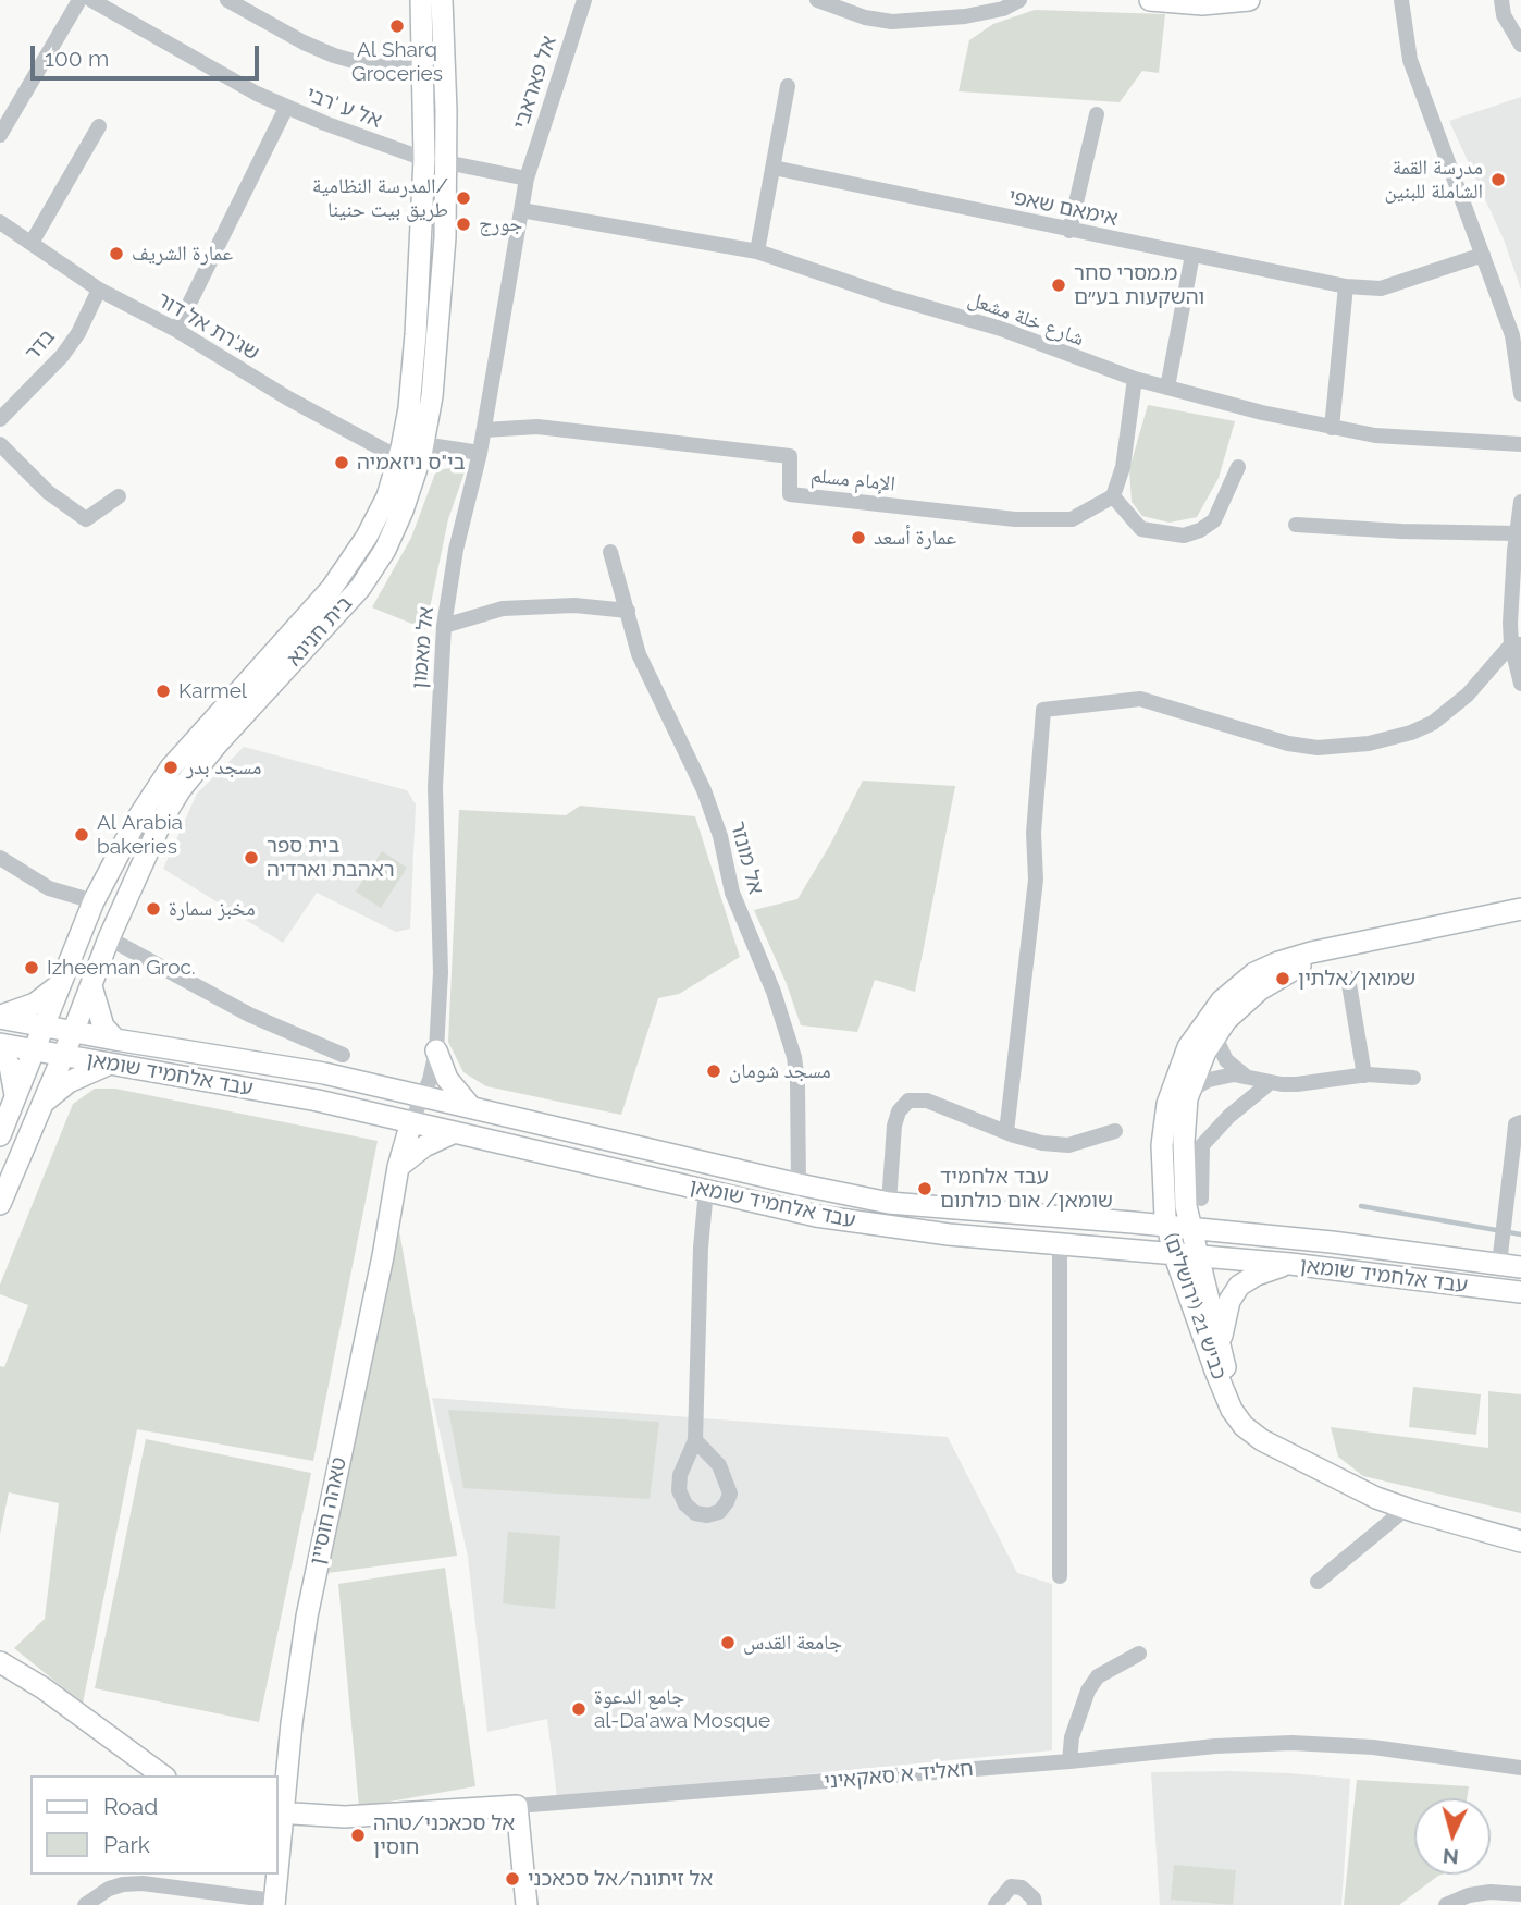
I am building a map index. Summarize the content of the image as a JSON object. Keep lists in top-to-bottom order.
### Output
{
  "streets": {
    "main road": [
      "בית חנינא",
      "עבד אלחמיד שומאן",
      "כביש 21 (ירושלים)",
      "טאהה חוסיין",
      "חאליד א סאקאיני"
    ],
    "street": [
      "אל פאראבי",
      "אל ע 'רבי",
      "אימאם שאפי",
      "شارع خلة مشعل",
      "שג'רת אל דור",
      "בדר",
      "الإمام مسلم",
      "אל מאמון",
      "אל מונזר"
    ]
  },
  "crossings": [
    ["אל פאראבי", "אל מאמון"],
    ["אל ע 'רבי", "בית חנינא"],
    ["شارع خلة مشعل", "אל מאמון"],
    ["שג'רת אל דור", "בדר"],
    ["שג'רת אל דור", "בית חנינא"],
    ["الإمام مسلم", "אל מאמון"],
    ["בית חנינא", "עבד אלחמיד שומאן"],
    ["אל מאמון", "עבד אלחמיד שומאן"],
    ["אל מאמון", "טאהה חוסיין"],
    ["אל מונזר", "עבד אלחמיד שומאן"],
    ["עבד אלחמיד שומאן", "כביש 21 (ירושלים)"],
    ["עבד אלחמיד שומאן", "טאהה חוסיין"],
    ["טאהה חוסיין", "חאליד א סאקאיני"]
  ],
  "places": [
    "Al Sharq Groceries",
    "مدرسة القمة الشاملة للبنين",
    "المدرسة النظامية/ طريق بيت حنينا",
    "جورج",
    "عمارة الشريف",
    "מ.מסרי סחר והשקעות בע״ם",
    "בי\"ס ניזאמיה",
    "عمارة أسعد",
    "Karmel",
    "مسجد بدر",
    "Al Arabia bakeries",
    "בית ספר ראהבת וארדיה",
    "مخبز سمارة",
    "Izheeman Groc.",
    "שמואן/אלתין",
    "مسجد شومان",
    "עבד אלחמיד שומאן/ אום כולתום",
    "جامعة القدس",
    "جامع الدعوة al-Da'awa Mosque",
    "אל סכאכני/טהה חוסין",
    "אל זיתונה/אל סכאכני"
  ],
  "legend": ["Road", "Park"],
  "scale_bar": "100 m",
  "north": "bottom"
}
